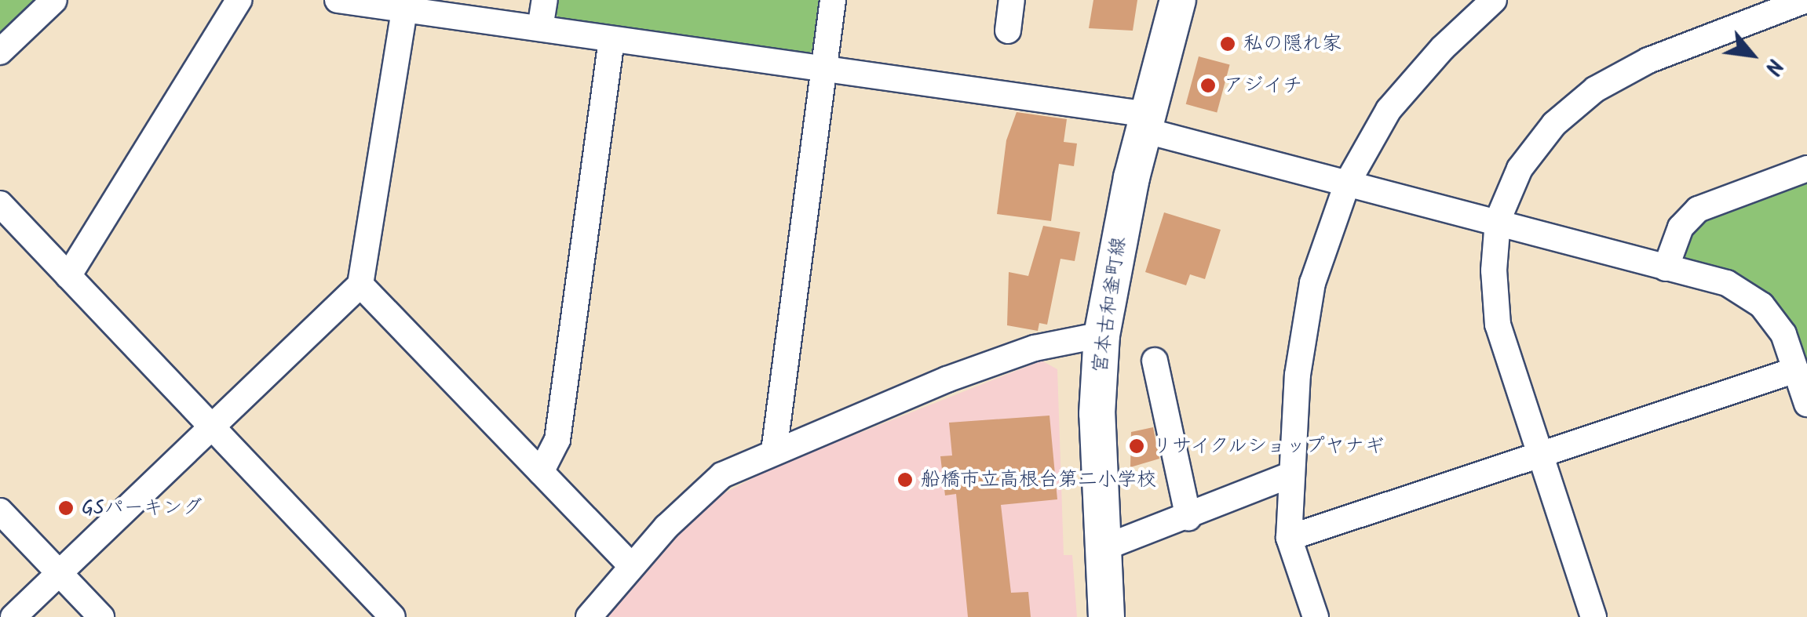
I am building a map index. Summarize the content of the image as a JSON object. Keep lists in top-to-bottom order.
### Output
{
  "streets": {
    "street": ["宮本古和釜町線"]
  },
  "places": [
    "私の隠れ家",
    "アジイチ",
    "リサイクルショップヤナギ",
    "船橋市立高根台第二小学校",
    "GSパーキング"
  ],
  "north": "bottom right"
}
